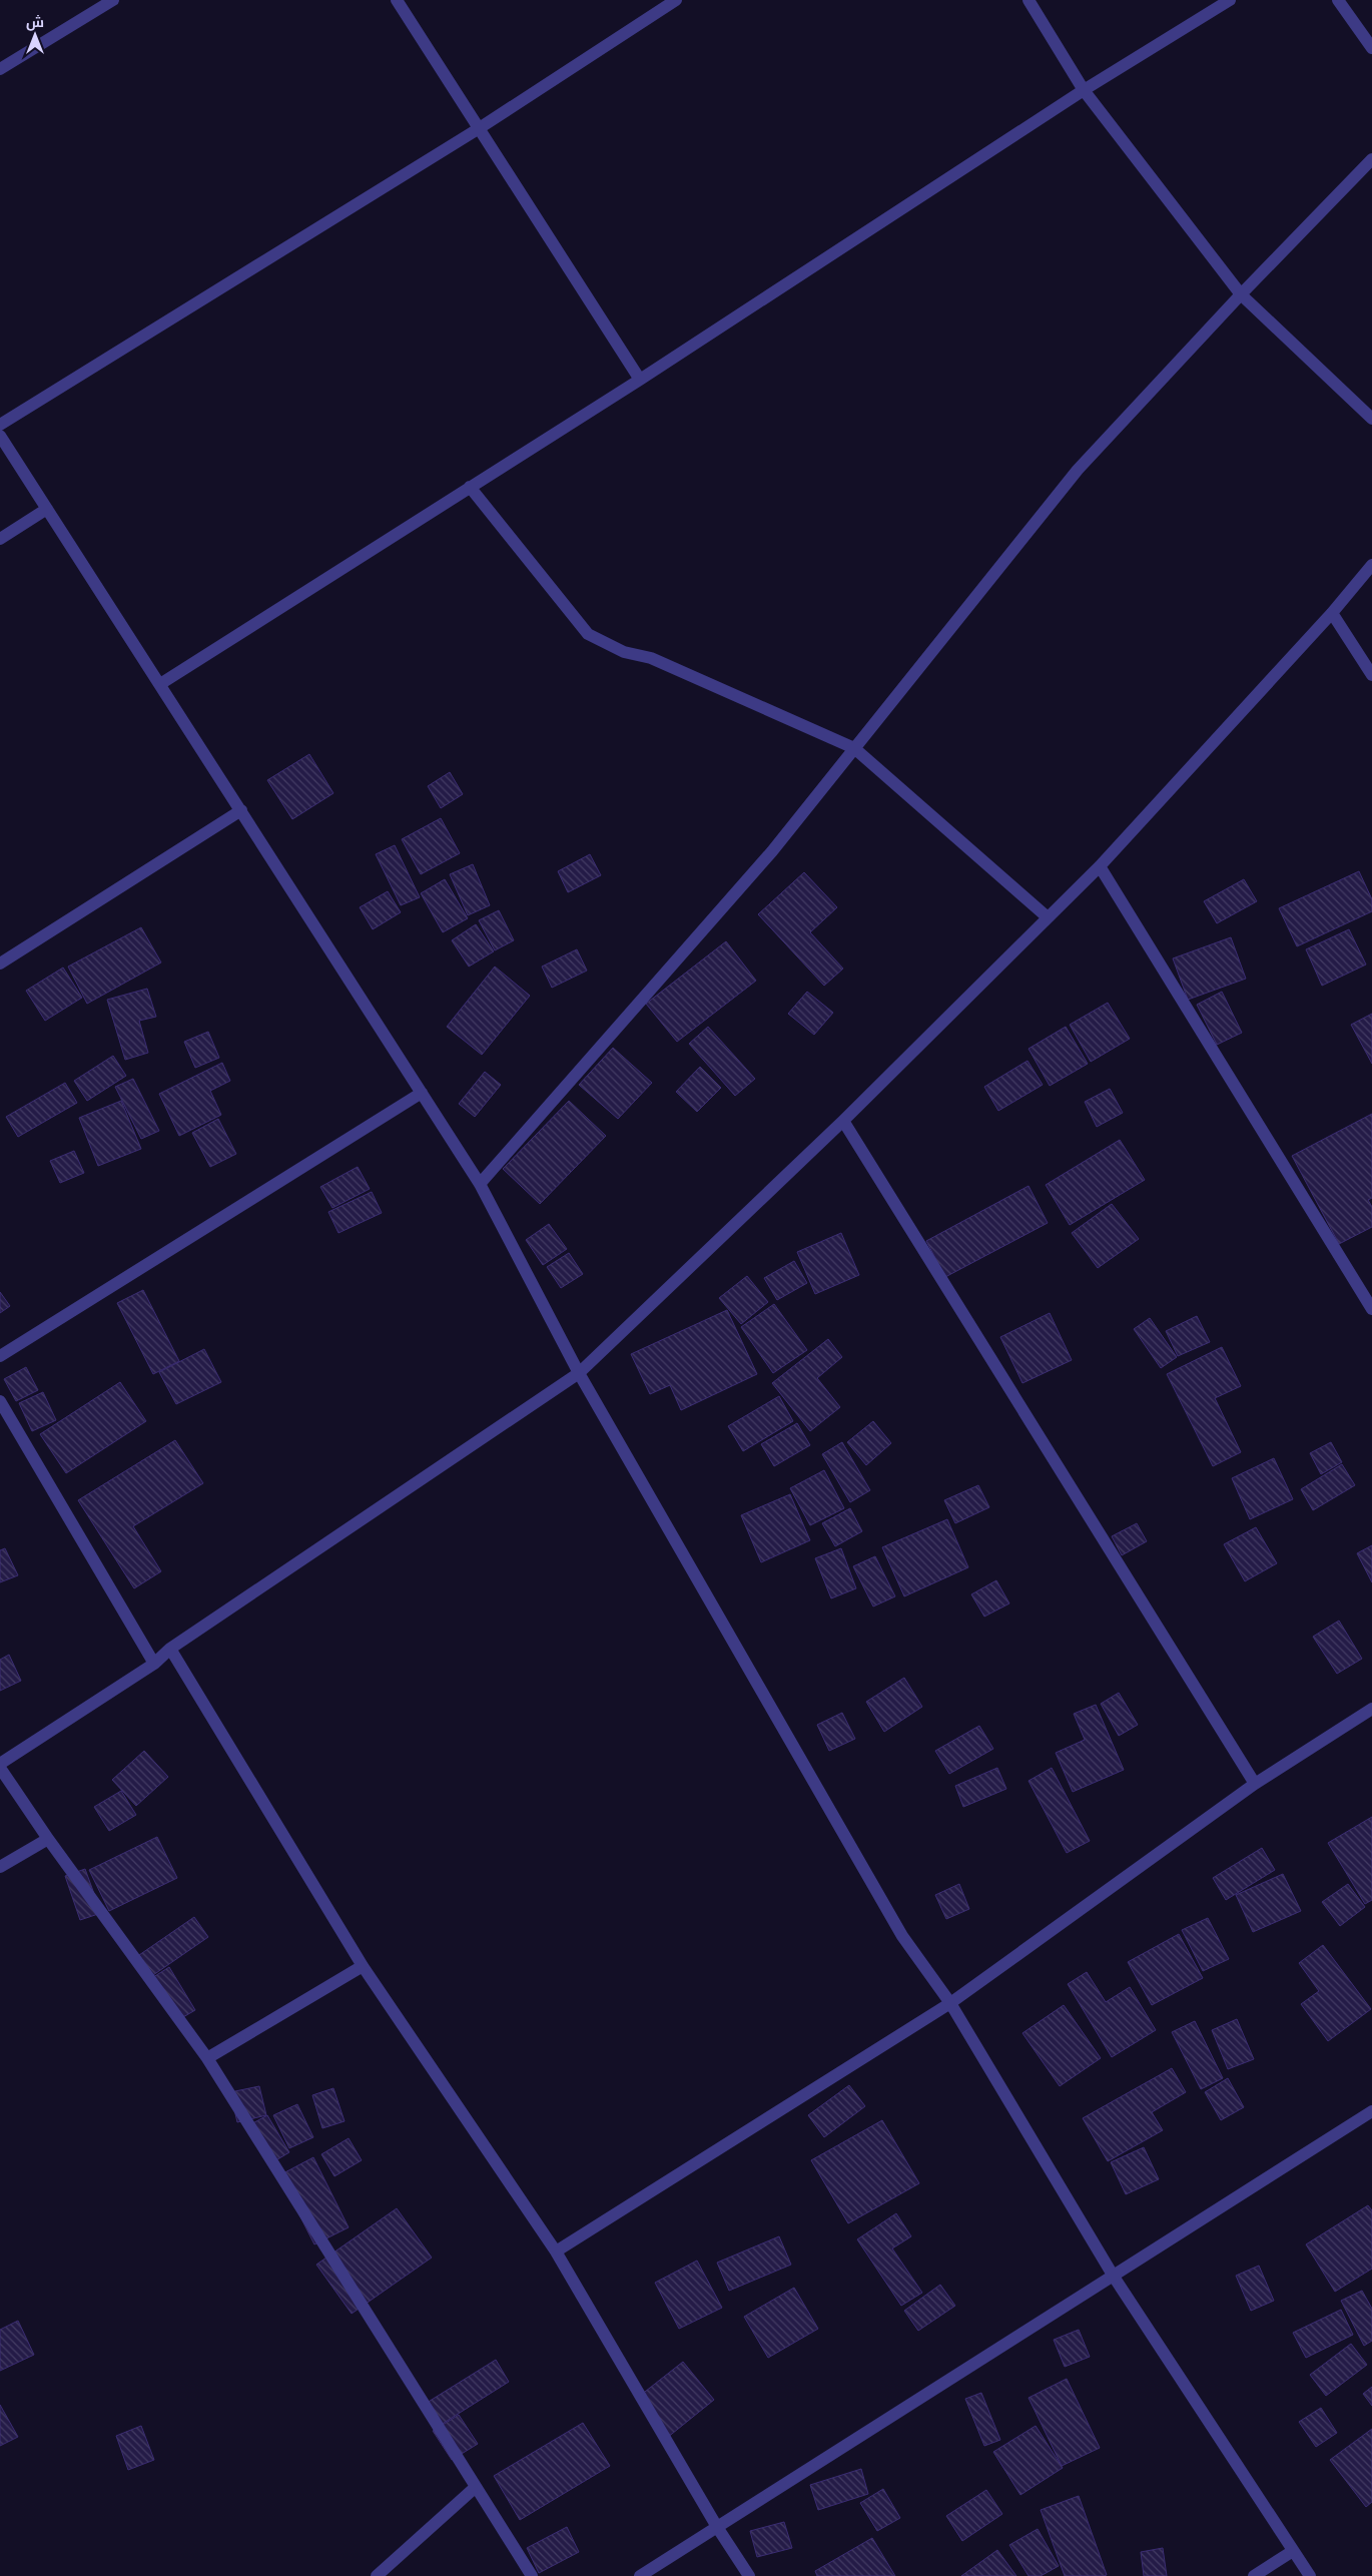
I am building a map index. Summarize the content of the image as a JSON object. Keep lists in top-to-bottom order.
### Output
{
  "north": "top"
}
